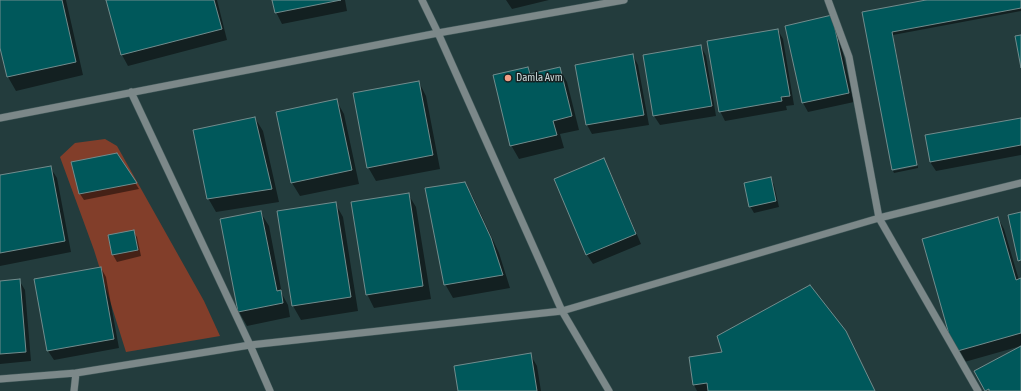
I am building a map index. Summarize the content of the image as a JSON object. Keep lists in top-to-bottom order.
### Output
{
  "places": ["Damla Avm"]
}
